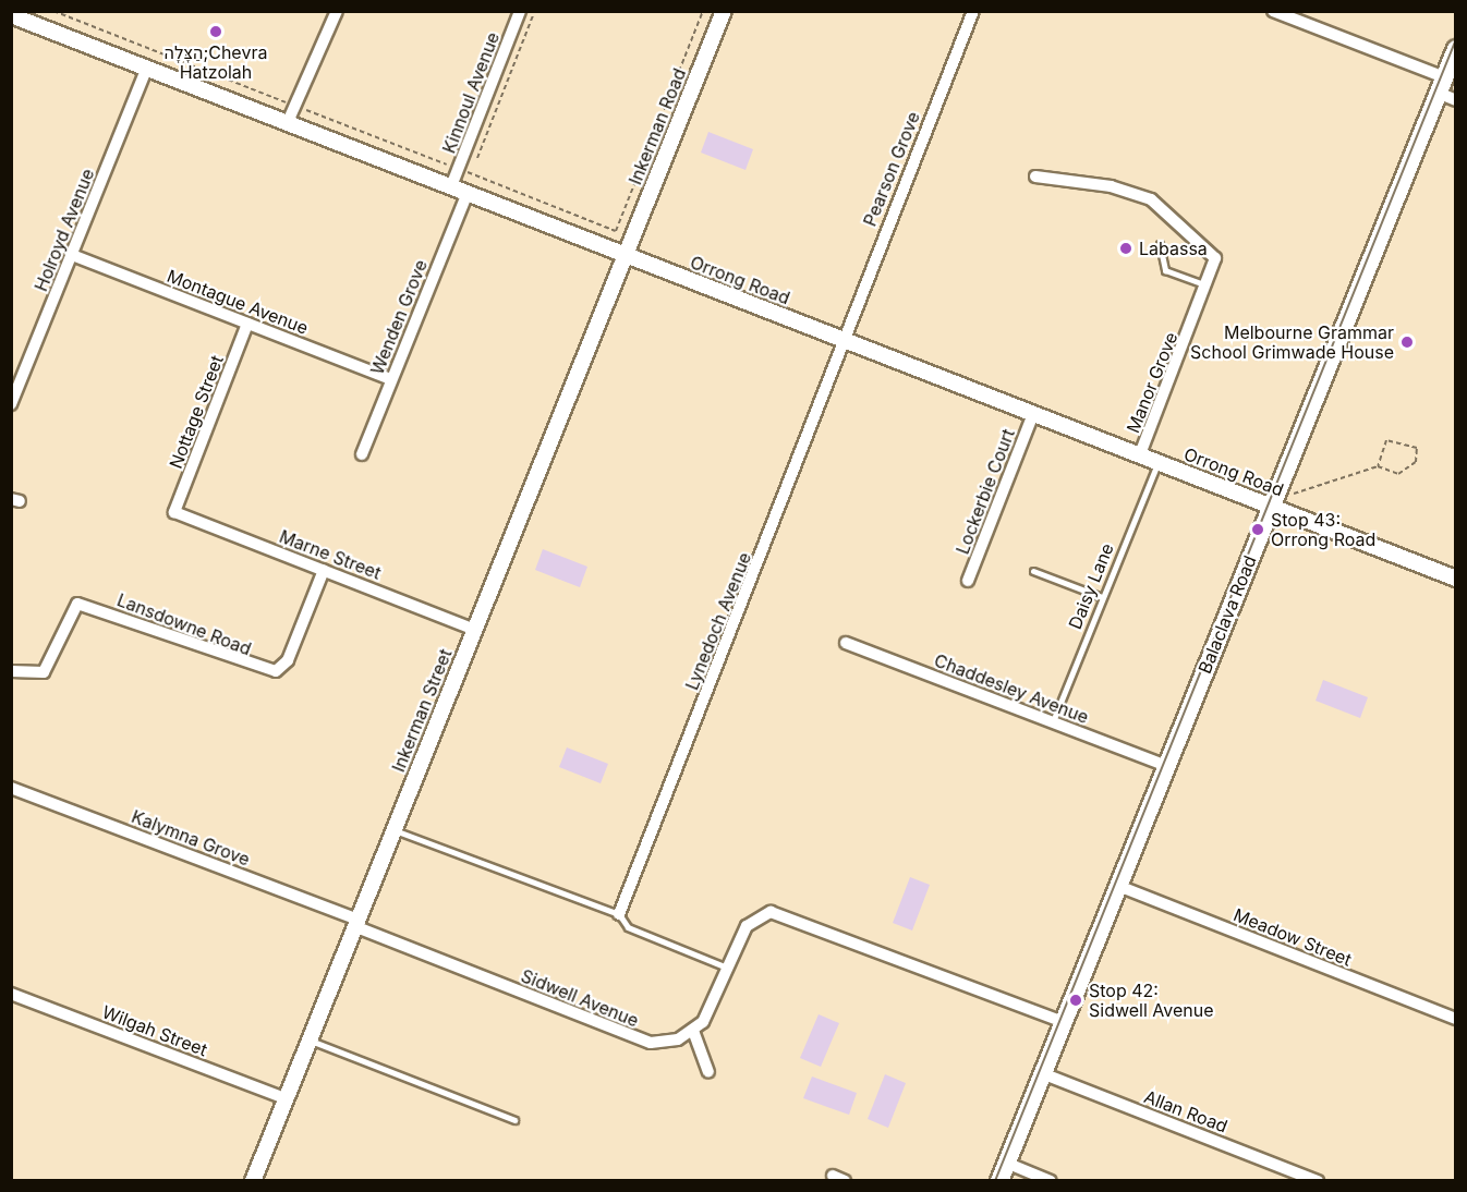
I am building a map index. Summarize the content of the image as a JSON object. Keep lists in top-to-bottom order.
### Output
{
  "streets": {
    "main road": ["Balaclava Road"],
    "street": [
      "Kinnoul Avenue",
      "Inkerman Road",
      "Pearson Grove",
      "Holroyd Avenue",
      "Orrong Road",
      "Montague Avenue",
      "Wenden Grove",
      "Manor Grove",
      "Nottage Street",
      "Lockerbie Court",
      "Marne Street",
      "Lynedoch Avenue",
      "Lansdowne Road",
      "Chaddesley Avenue",
      "Inkerman Street",
      "Kalymna Grove",
      "Meadow Street",
      "Sidwell Avenue",
      "Wilgah Street",
      "Allan Road"
    ],
    "lane": ["Daisy Lane"]
  },
  "crossings": [
    ["Kinnoul Avenue", "Orrong Road"],
    ["Inkerman Road", "Orrong Road"],
    ["Inkerman Road", "Inkerman Street"],
    ["Pearson Grove", "Orrong Road"],
    ["Pearson Grove", "Lynedoch Avenue"],
    ["Holroyd Avenue", "Orrong Road"],
    ["Holroyd Avenue", "Montague Avenue"],
    ["Orrong Road", "Wenden Grove"],
    ["Orrong Road", "Manor Grove"],
    ["Orrong Road", "Lockerbie Court"],
    ["Orrong Road", "Daisy Lane"],
    ["Orrong Road", "Balaclava Road"],
    ["Orrong Road", "Lynedoch Avenue"],
    ["Orrong Road", "Inkerman Street"],
    ["Montague Avenue", "Wenden Grove"],
    ["Montague Avenue", "Nottage Street"],
    ["Nottage Street", "Marne Street"],
    ["Marne Street", "Lansdowne Road"],
    ["Marne Street", "Inkerman Street"],
    ["Daisy Lane", "Chaddesley Avenue"],
    ["Balaclava Road", "Chaddesley Avenue"],
    ["Balaclava Road", "Meadow Street"],
    ["Balaclava Road", "Allan Road"],
    ["Inkerman Street", "Kalymna Grove"],
    ["Inkerman Street", "Sidwell Avenue"],
    ["Inkerman Street", "Wilgah Street"],
    ["Kalymna Grove", "Sidwell Avenue"]
  ],
  "places": [
    "הַצָּלָה;Chevra Hatzolah",
    "Labassa",
    "Melbourne Grammar School Grimwade House",
    "Stop 43: Orrong Road",
    "Stop 42: Sidwell Avenue"
  ]
}
